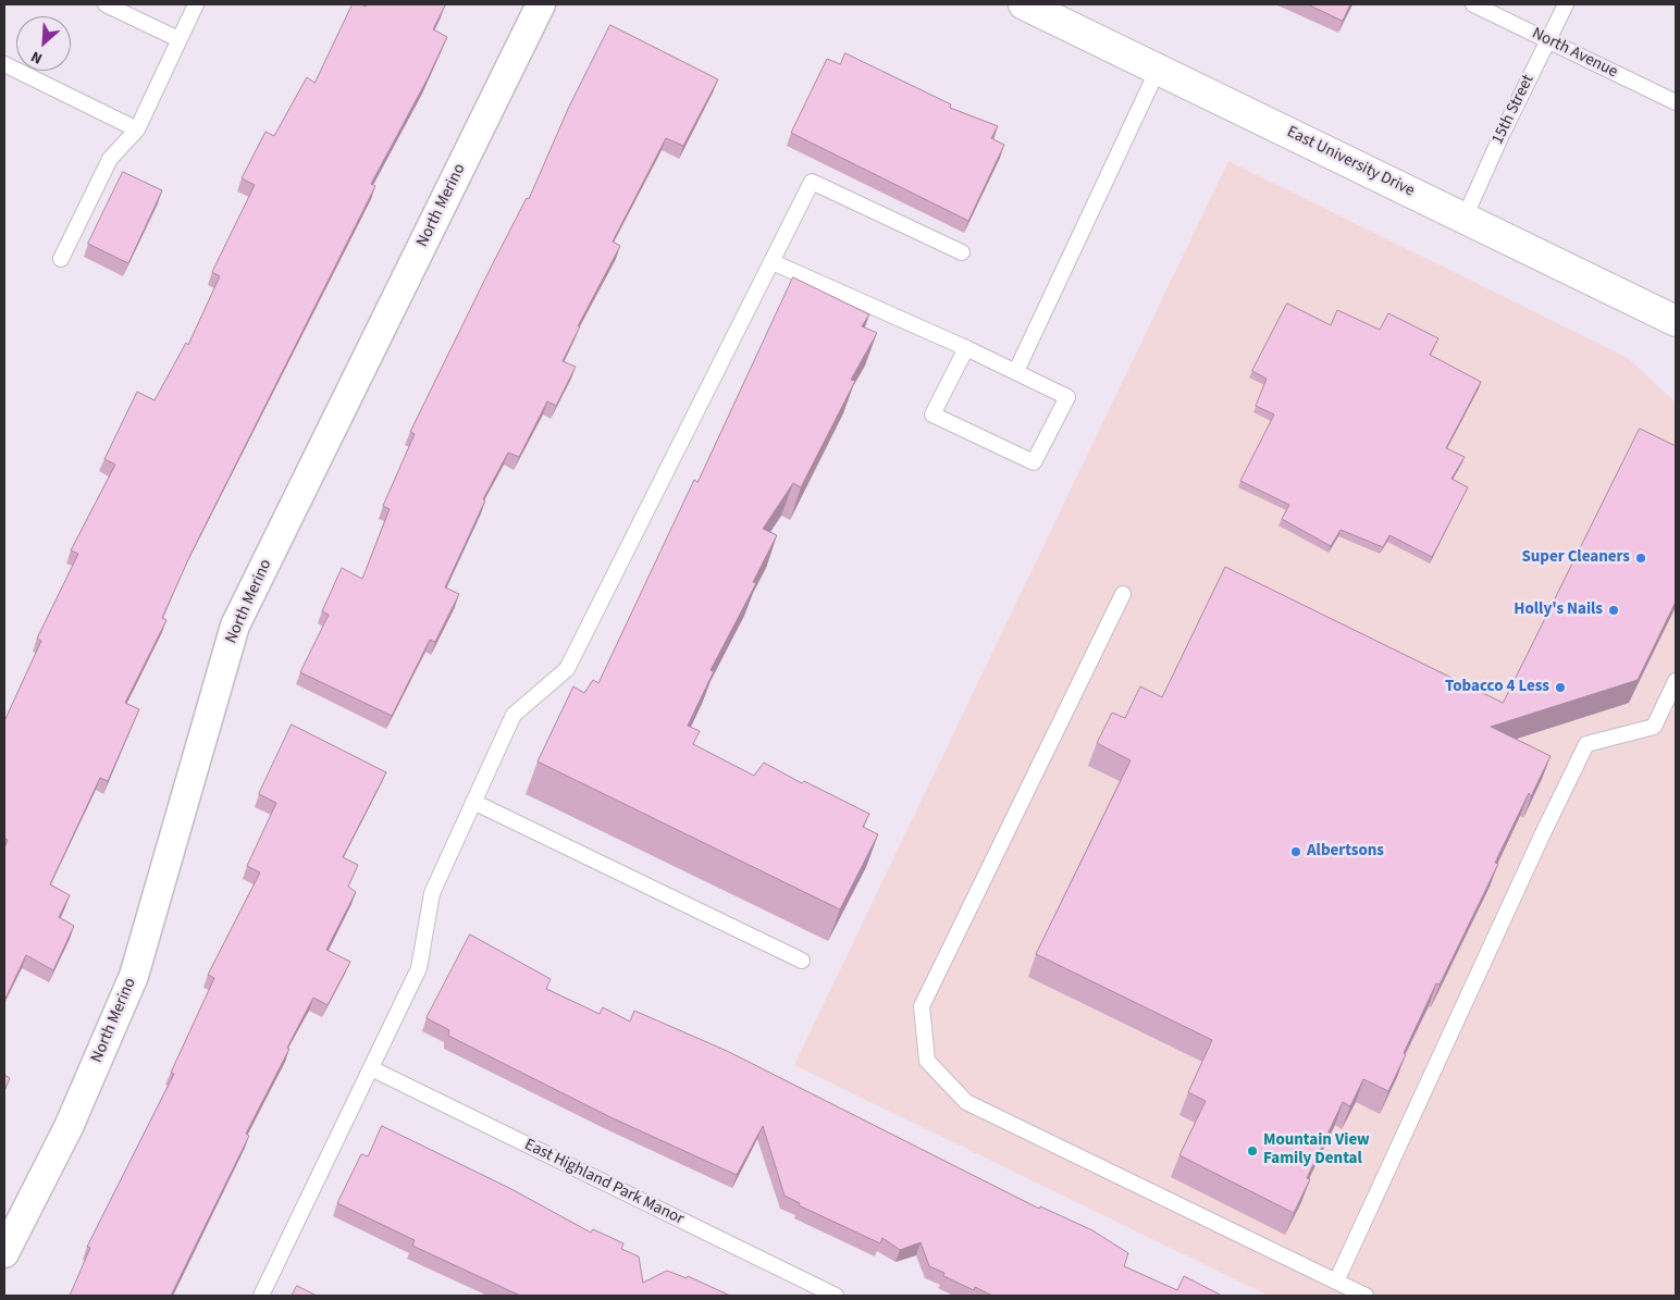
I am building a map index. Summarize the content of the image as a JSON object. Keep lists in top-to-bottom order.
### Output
{
  "streets": {
    "main road": ["East University Drive"],
    "street": ["North Merino"],
    "lane": ["North Avenue", "15th Street", "East Highland Park Manor"]
  },
  "crossings": [
    ["North Avenue", "15th Street"],
    ["15th Street", "East University Drive"]
  ],
  "places": [
    "Super Cleaners",
    "Holly's Nails",
    "Tobacco 4 Less",
    "Albertsons",
    "Mountain View Family Dental"
  ],
  "north": "bottom left"
}
